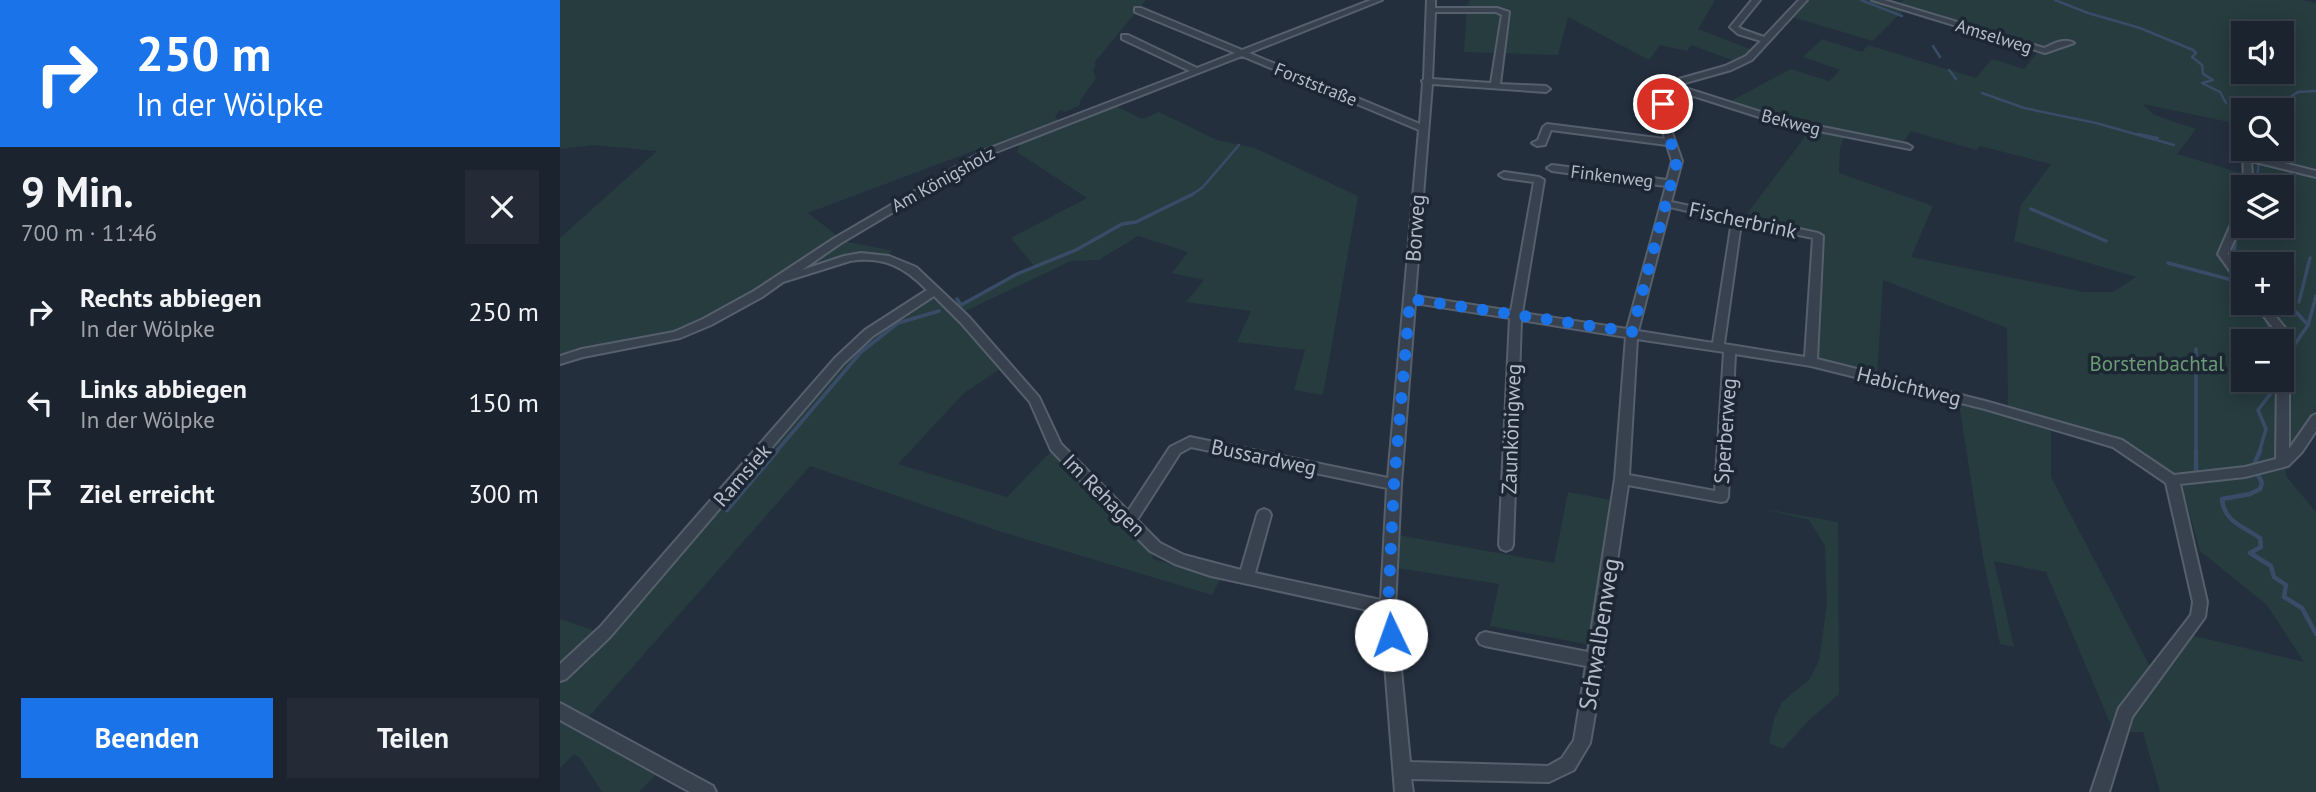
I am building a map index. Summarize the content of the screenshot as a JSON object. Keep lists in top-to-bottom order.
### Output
{
  "streets": {
    "street": [
      "Amselweg",
      "Forststraße",
      "Bekweg",
      "Finkenweg",
      "Am Königsholz",
      "Fischerbrink",
      "Borweg",
      "Habichtweg",
      "Zaunkönigweg",
      "Sperberweg",
      "Bussardweg",
      "Ramsiek",
      "Im Rehagen",
      "Schwalbenweg"
    ]
  },
  "crossings": [
    ["Forststraße", "Am Königsholz"],
    ["Forststraße", "Borweg"],
    ["Bekweg", "Schwalbenweg"],
    ["Finkenweg", "Schwalbenweg"],
    ["Am Königsholz", "Im Rehagen"],
    ["Fischerbrink", "Habichtweg"],
    ["Fischerbrink", "Schwalbenweg"],
    ["Borweg", "Bussardweg"],
    ["Borweg", "Im Rehagen"],
    ["Borweg", "Schwalbenweg"],
    ["Habichtweg", "Sperberweg"],
    ["Habichtweg", "Schwalbenweg"],
    ["Sperberweg", "Schwalbenweg"],
    ["Bussardweg", "Im Rehagen"],
    ["Ramsiek", "Im Rehagen"]
  ],
  "parks": ["Borstenbachtal"],
  "page": {
    "turn": ["250 m", "In der Wölpke"],
    "map_buttons": ["+", "−"],
    "heading": ["9 Min.", "700 m · 11:46"],
    "list": [
      {
        "name": "Rechts abbiegen",
        "note": "In der Wölpke",
        "value": "250 m"
      },
      {
        "name": "Links abbiegen",
        "note": "In der Wölpke",
        "value": "150 m"
      },
      {
        "name": "Ziel erreicht",
        "value": "300 m"
      }
    ],
    "buttons": ["Beenden", "Teilen"]
  }
}
